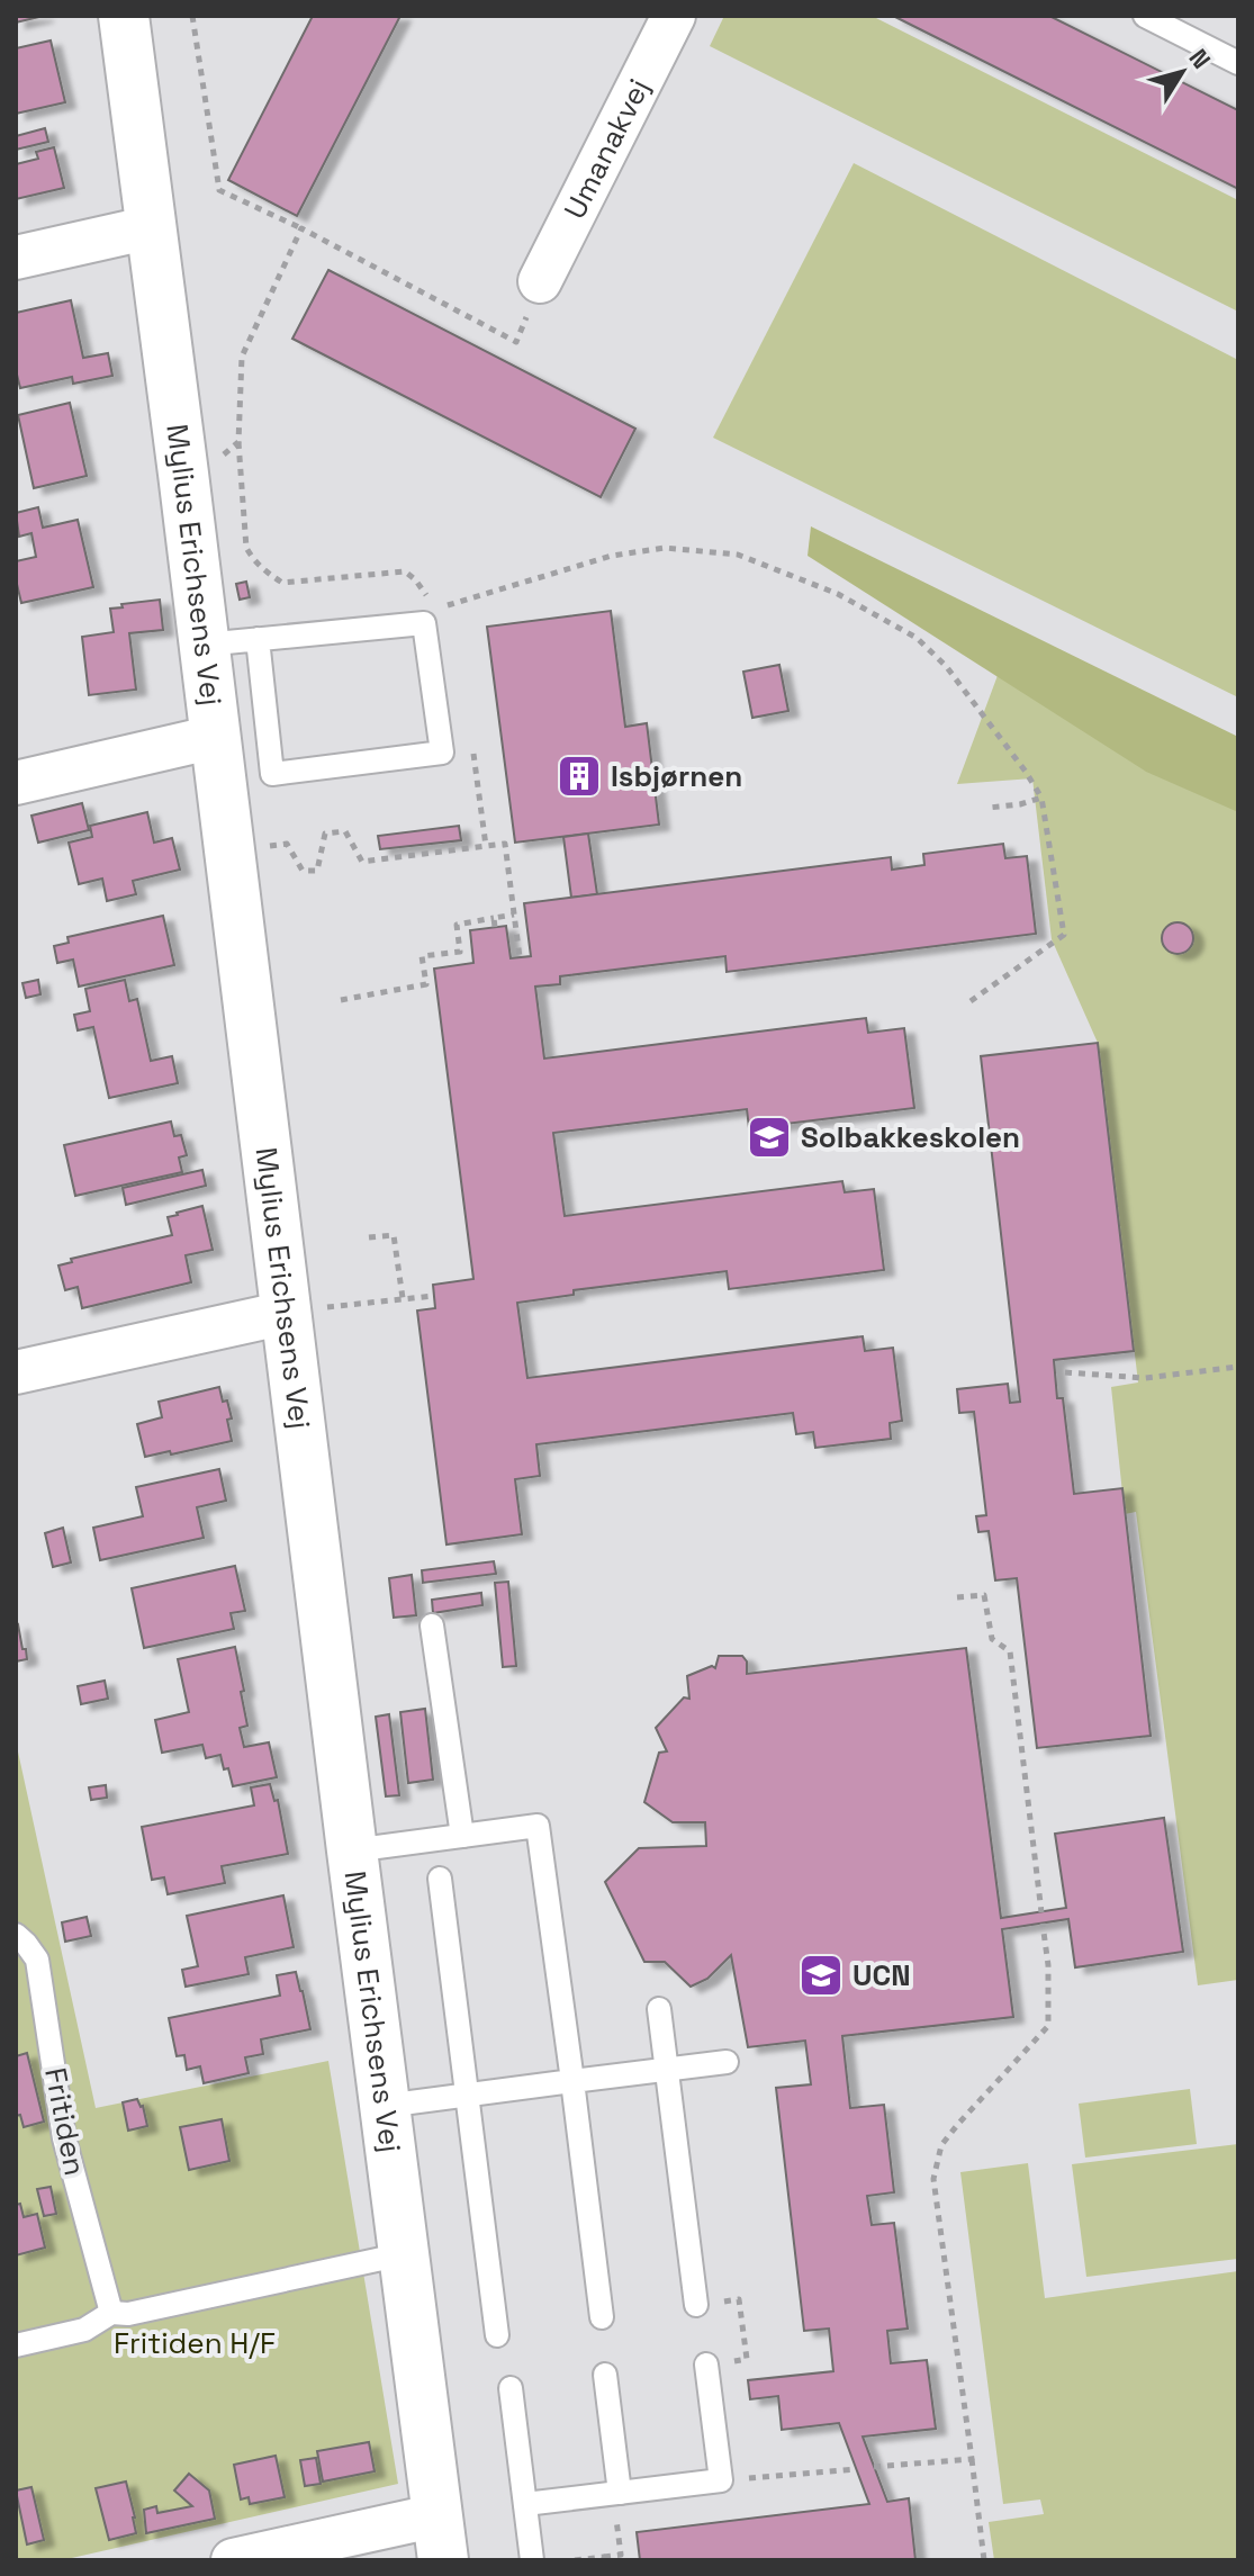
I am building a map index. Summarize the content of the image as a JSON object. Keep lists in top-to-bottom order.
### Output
{
  "streets": {
    "street": ["Umanakvej", "Mylius Erichsens Vej"],
    "lane": ["Fritiden"]
  },
  "parks": ["Fritiden H/F"],
  "places": {
    "building": ["Isbjørnen"],
    "school or university": ["Solbakkeskolen", "UCN"]
  },
  "north": "top right"
}
